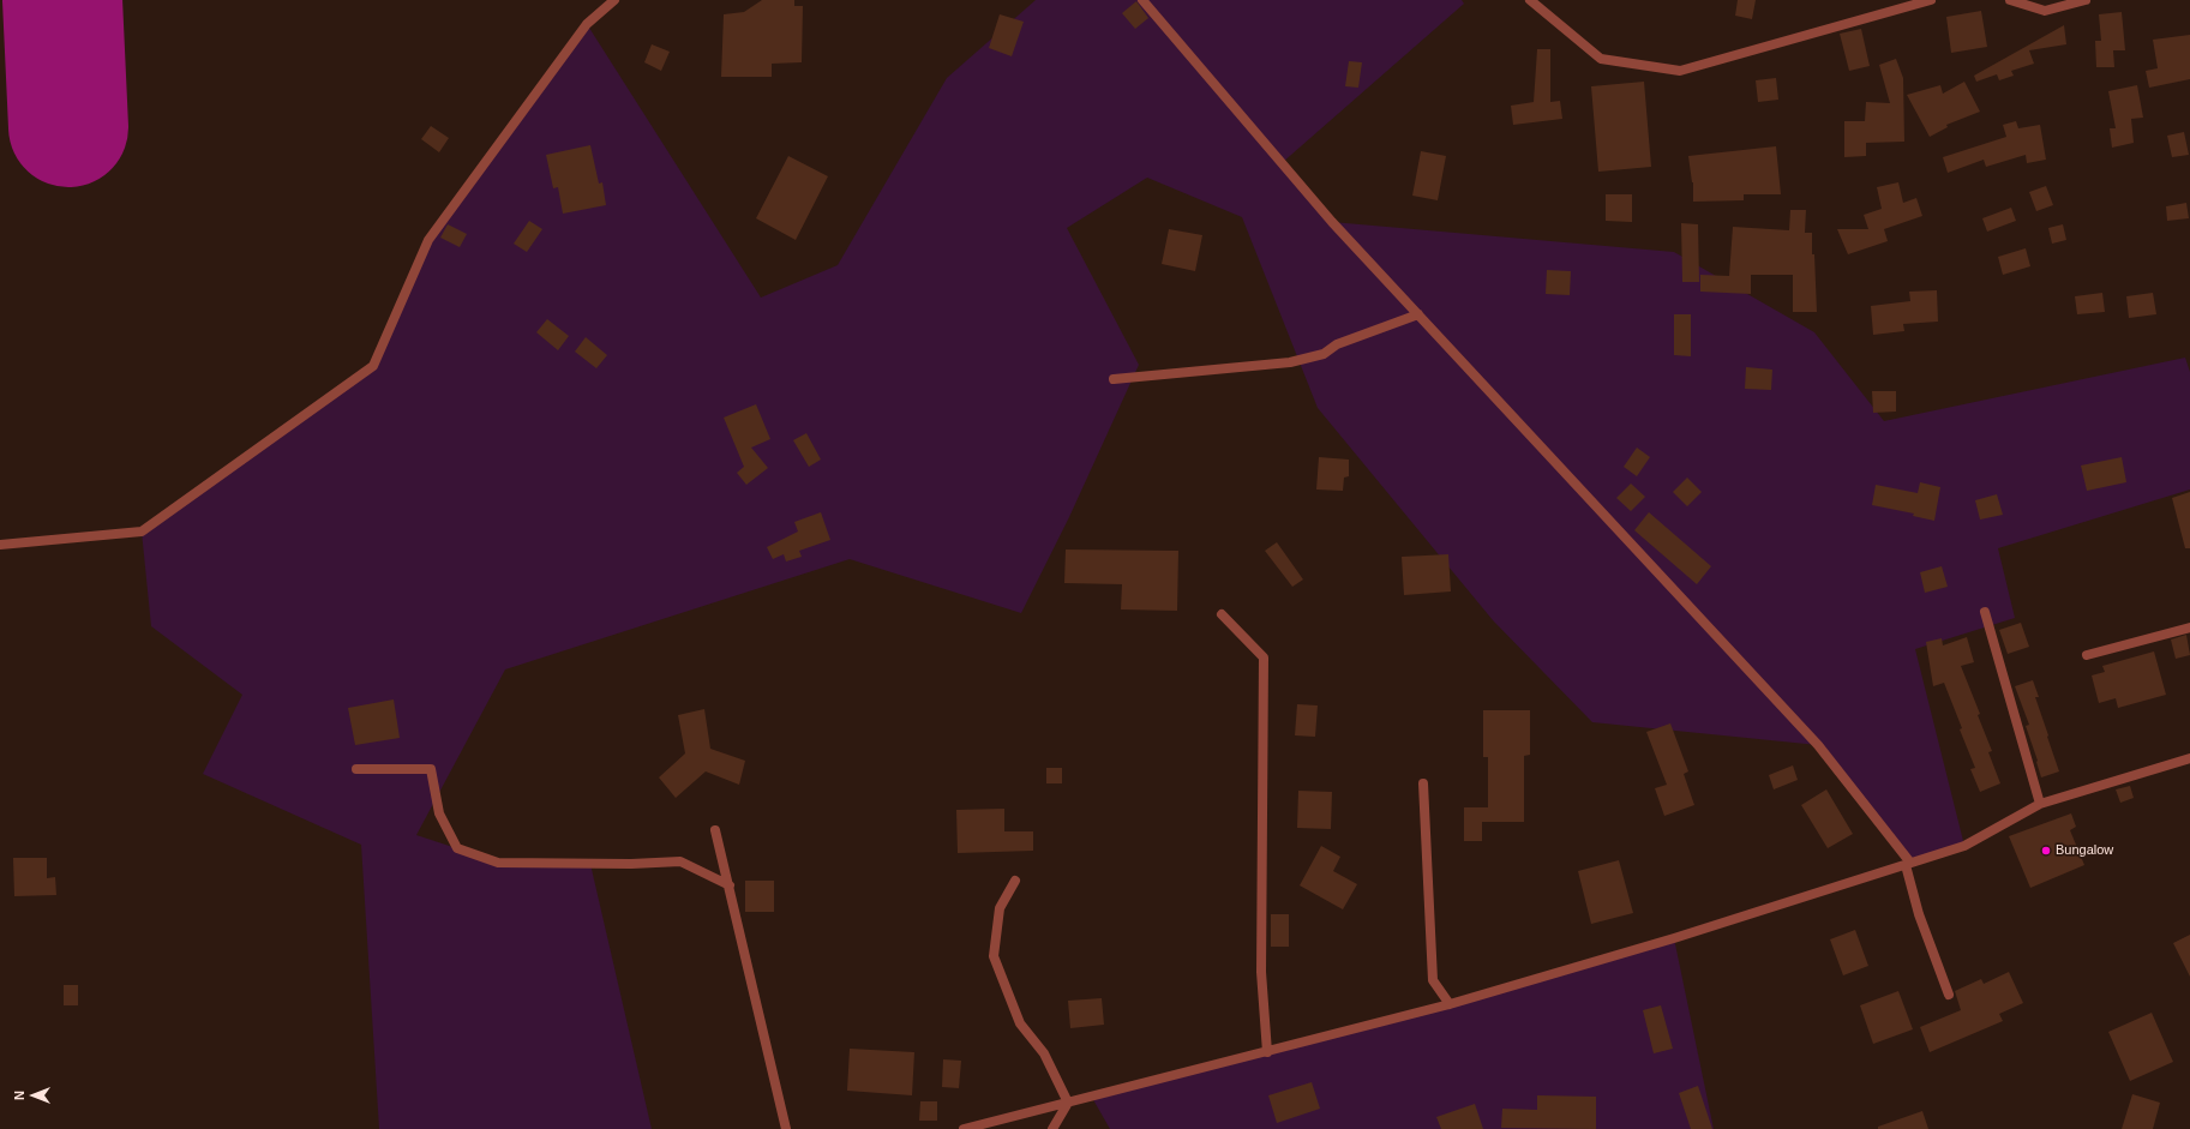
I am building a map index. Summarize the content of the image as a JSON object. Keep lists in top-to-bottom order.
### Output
{
  "places": ["Bungalow"],
  "north": "left"
}
